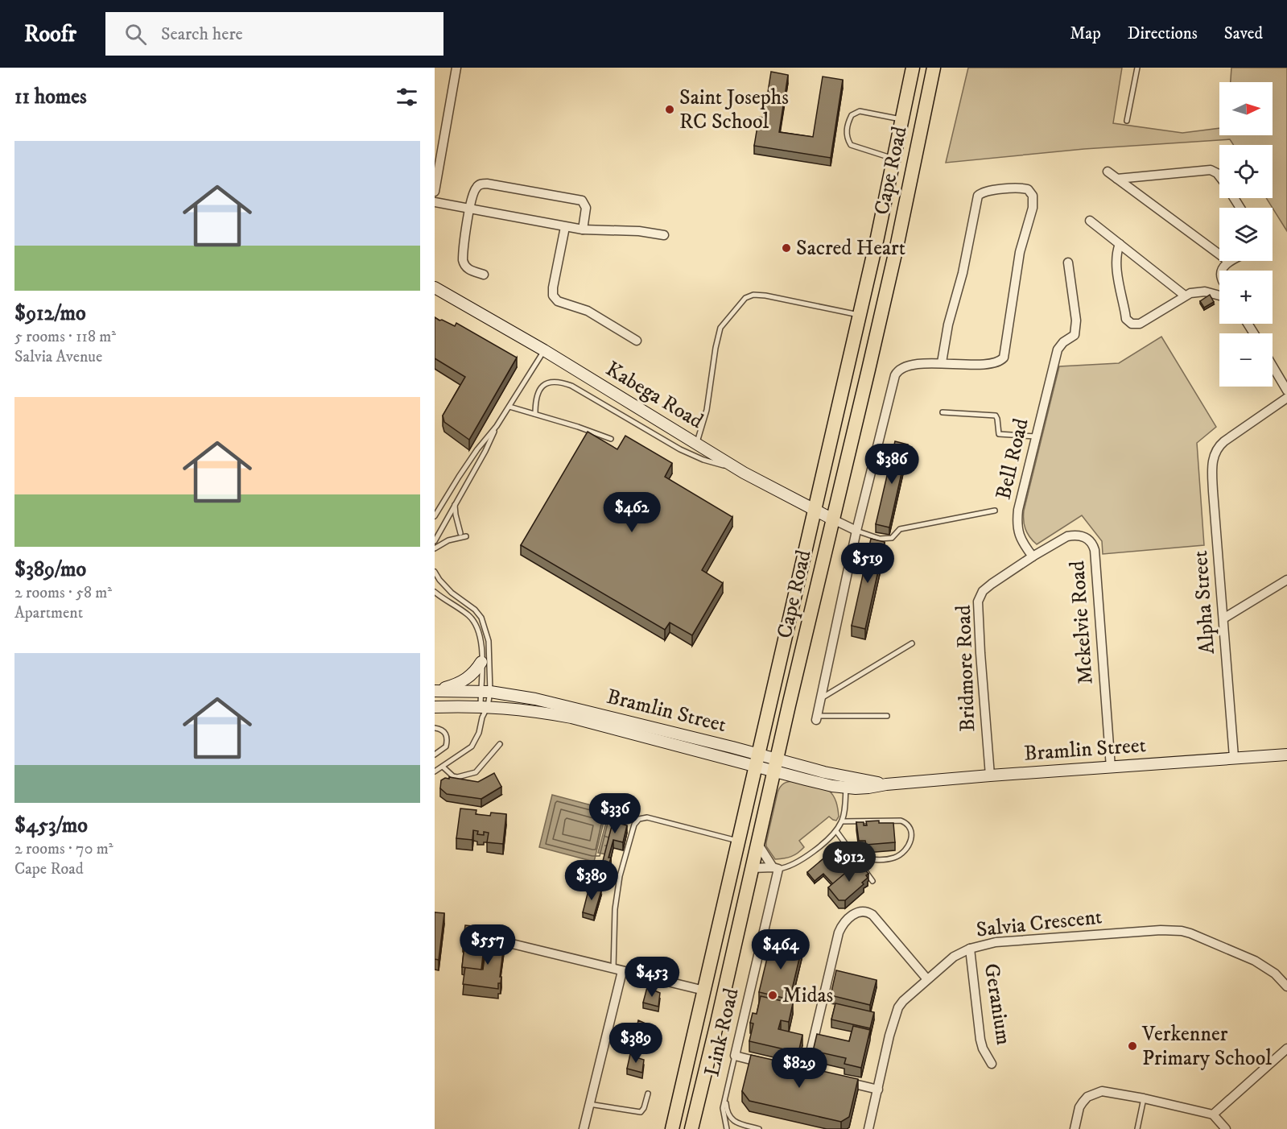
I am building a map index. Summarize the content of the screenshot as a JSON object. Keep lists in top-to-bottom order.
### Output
{
  "streets": {
    "main road": ["Cape Road"],
    "street": [
      "Kabega Road",
      "Bell Road",
      "Alpha Street",
      "Mckelvie Road",
      "Bridmore Road",
      "Bramlin Street",
      "Salvia Crescent",
      "Geranium",
      "Link Road"
    ]
  },
  "crossings": [
    ["Cape Road", "Kabega Road"],
    ["Cape Road", "Bramlin Street"],
    ["Bell Road", "Mckelvie Road"],
    ["Bell Road", "Bridmore Road"],
    ["Alpha Street", "Bramlin Street"],
    ["Mckelvie Road", "Bridmore Road"],
    ["Mckelvie Road", "Bramlin Street"],
    ["Bridmore Road", "Bramlin Street"],
    ["Salvia Crescent", "Geranium"]
  ],
  "places": [
    "Saint Josephs RC School",
    "Sacred Heart",
    "Midas",
    "Verkenner Primary School"
  ],
  "north": "right",
  "page": {
    "header": "Roofr",
    "search": "Search here",
    "nav": ["Map", "Directions", "Saved"],
    "heading": "11 homes",
    "map_buttons": ["+", "−"],
    "list": [
      {
        "name": "$912/mo",
        "note": "5 rooms · 118 m² · Salvia Avenue"
      },
      {
        "name": "$389/mo",
        "note": "2 rooms · 58 m² · Apartment"
      },
      {
        "name": "$453/mo",
        "note": "2 rooms · 70 m² · Cape Road"
      }
    ],
    "price": [
      "$386",
      "$462",
      "$519",
      "$336",
      "$912",
      "$389",
      "$557",
      "$464",
      "$453",
      "$389",
      "$829"
    ]
  }
}
